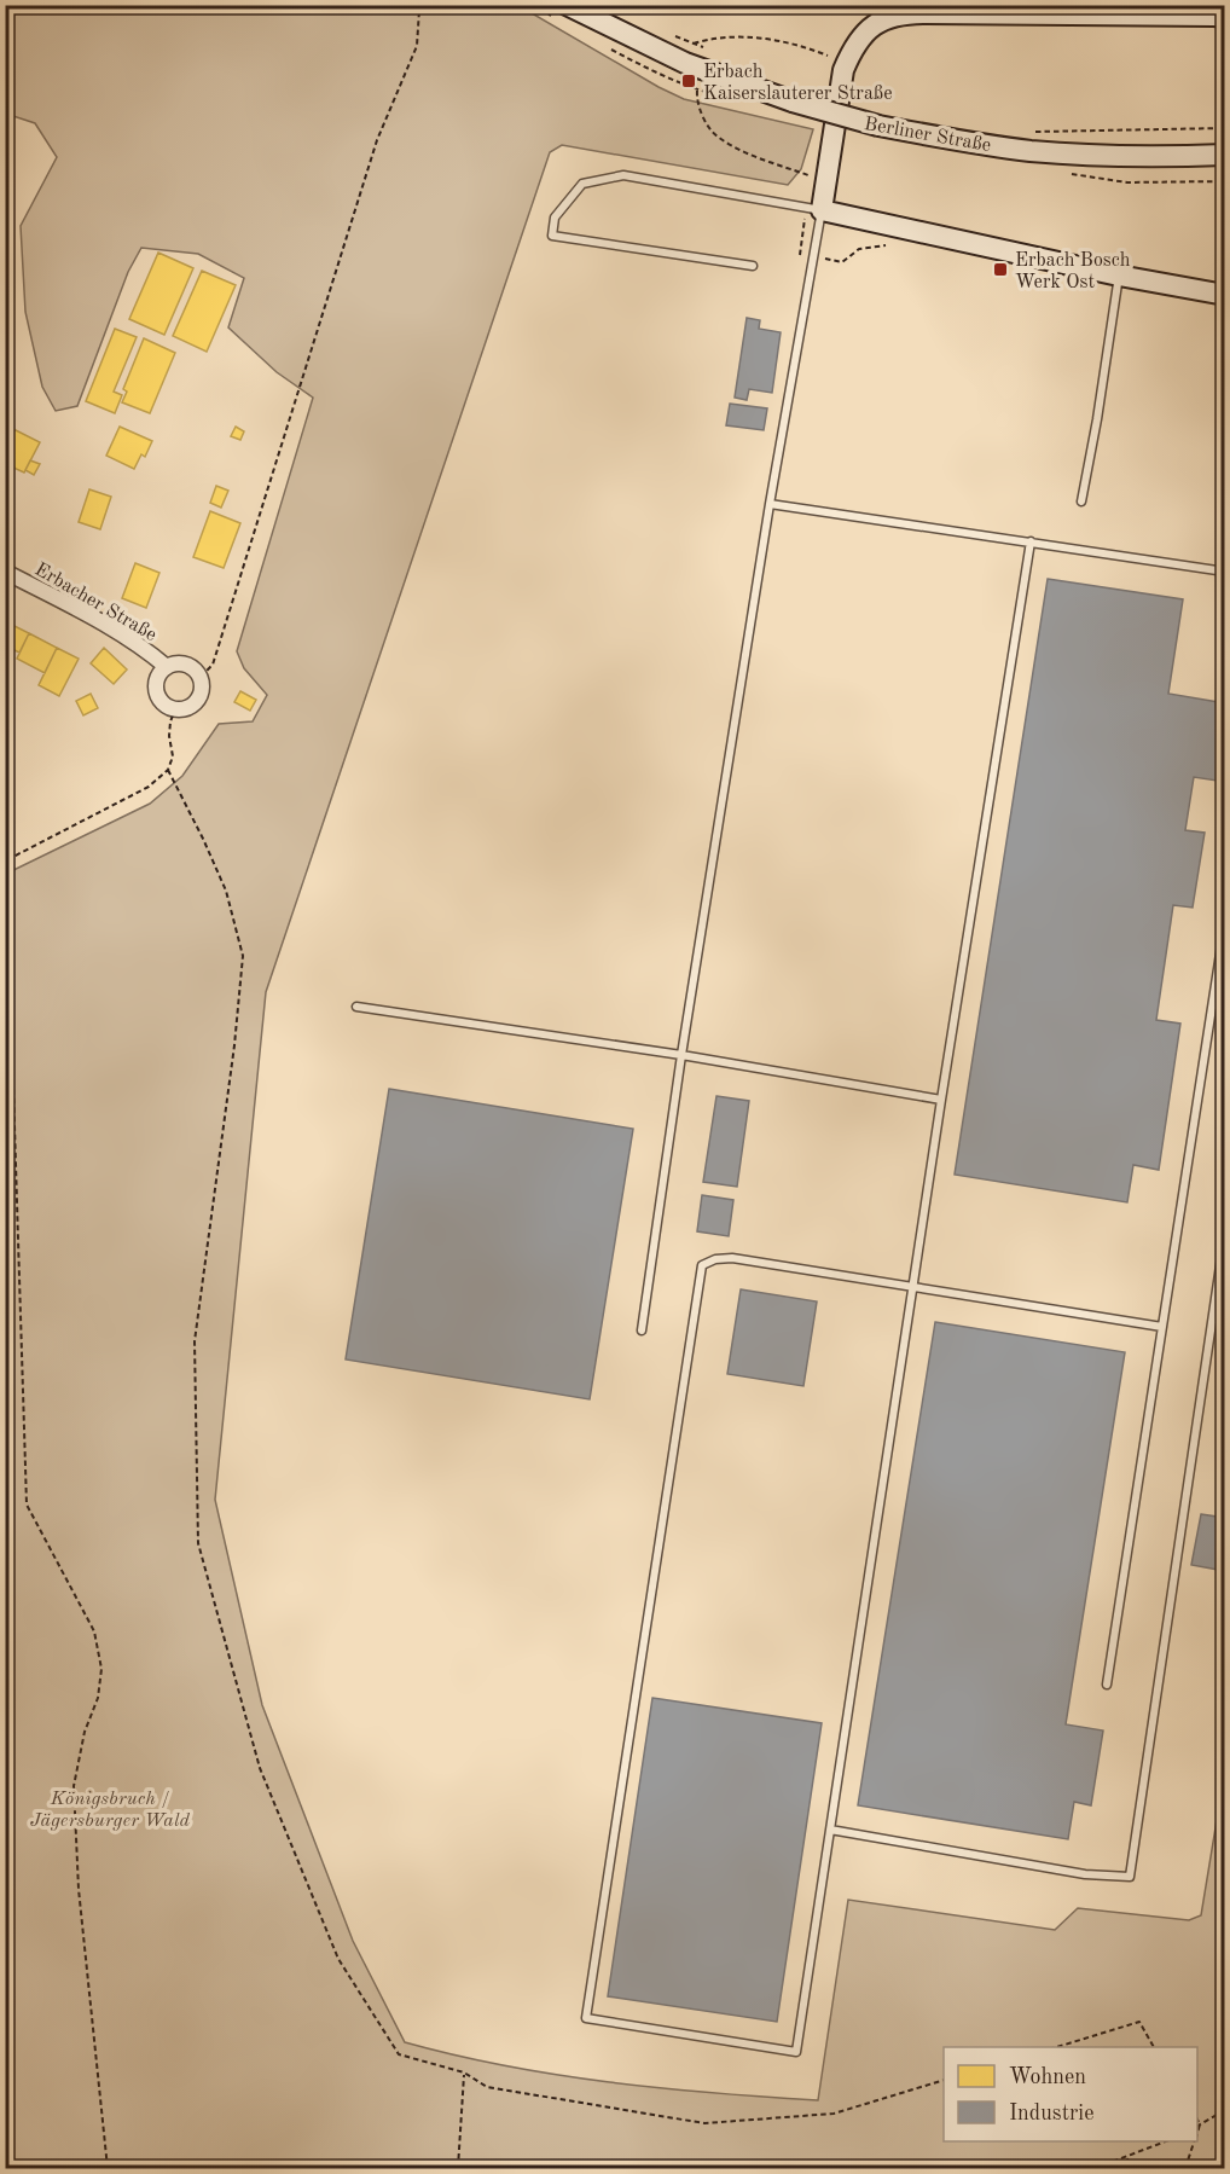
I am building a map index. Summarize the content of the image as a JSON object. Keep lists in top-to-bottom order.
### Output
{
  "streets": {
    "street": ["Berliner Straße", "Erbacher Straße"]
  },
  "parks": ["Königsbruch / Jägersburger Wald"],
  "places": {
    "transit": ["Erbach Kaiserslauterer Straße", "Erbach Bosch Werk Ost"]
  },
  "legend": ["Wohnen", "Industrie"]
}
